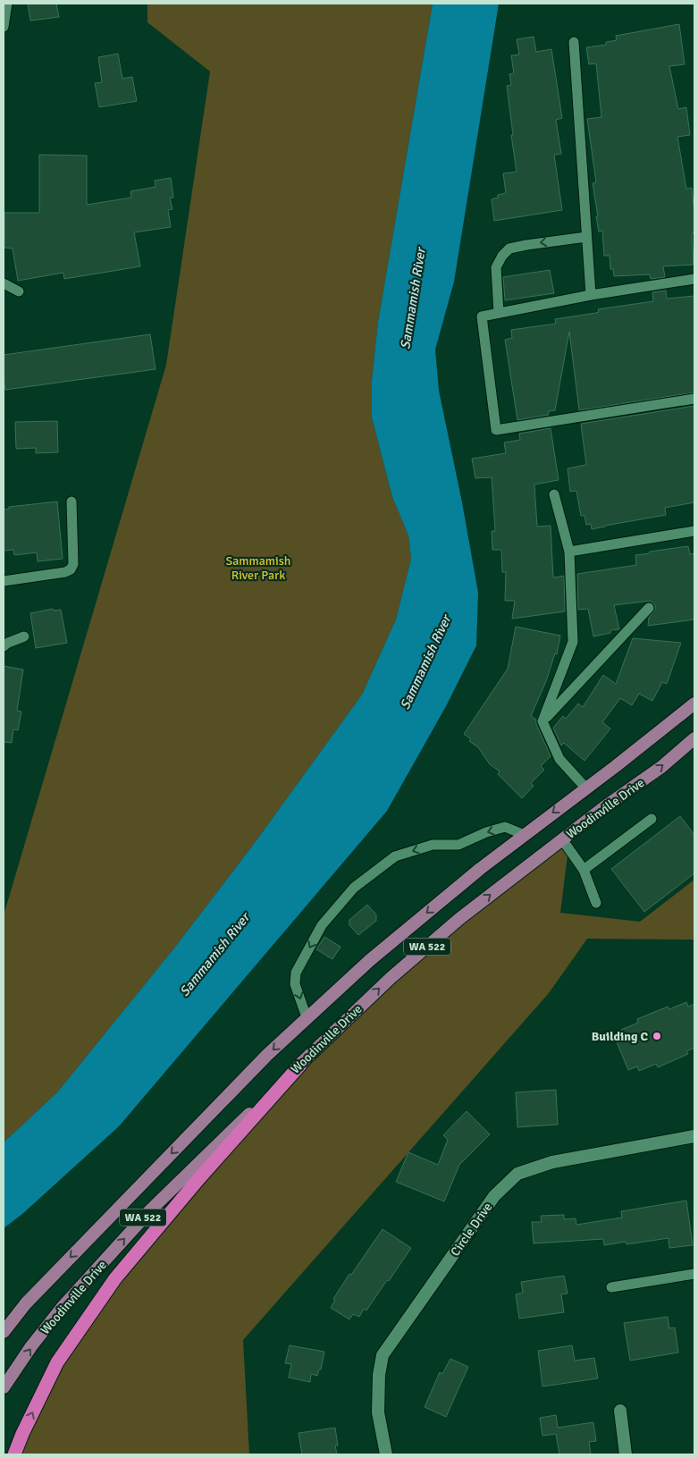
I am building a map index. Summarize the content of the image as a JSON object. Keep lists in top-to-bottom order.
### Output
{
  "streets": {
    "main road": ["Woodinville Drive", "WA 522"],
    "street": ["Circle Drive"]
  },
  "water": ["Sammamish River"],
  "parks": ["Sammamish River Park"],
  "places": ["Building C"]
}
